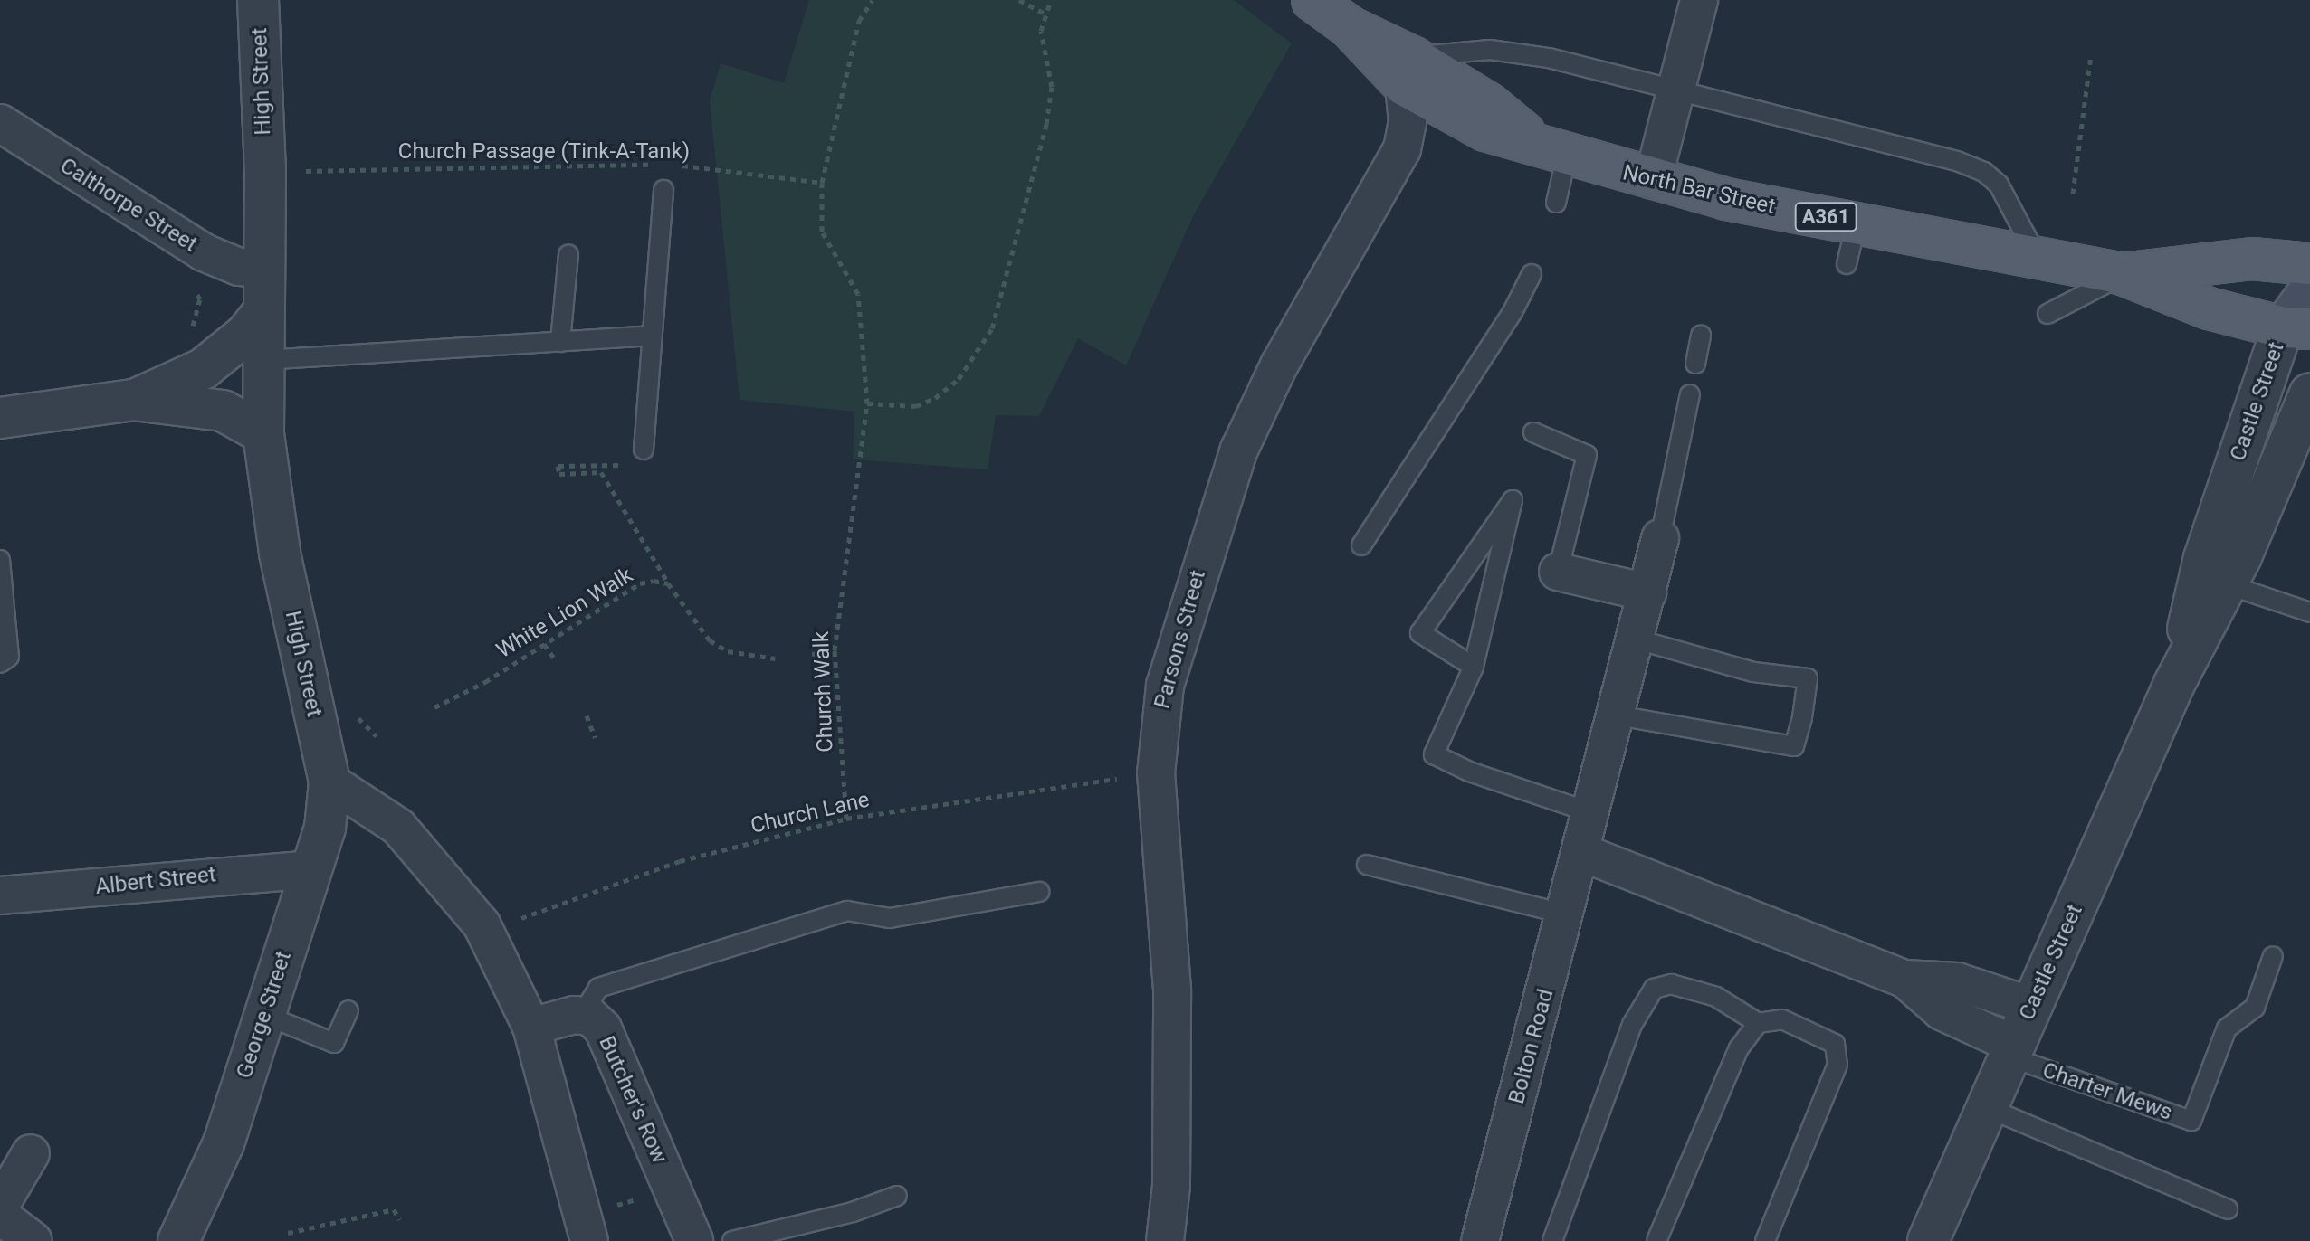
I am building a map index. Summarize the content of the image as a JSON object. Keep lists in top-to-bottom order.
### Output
{
  "streets": {
    "main road": ["North Bar Street", "A361"],
    "street": [
      "High Street",
      "Calthorpe Street",
      "Castle Street",
      "Parsons Street",
      "Albert Street",
      "George Street",
      "Bolton Road",
      "Butcher's Row"
    ],
    "lane": ["Charter Mews"],
    "path": [
      "Church Passage (Tink-A-Tank)",
      "White Lion Walk",
      "Church Walk",
      "Church Lane"
    ]
  },
  "crossings": [
    ["High Street", "Church Passage (Tink-A-Tank)"],
    ["High Street", "Calthorpe Street"],
    ["High Street", "George Street"],
    ["Church Passage (Tink-A-Tank)", "Church Walk"],
    ["North Bar Street", "Castle Street"],
    ["North Bar Street", "Parsons Street"],
    ["Castle Street", "Charter Mews"],
    ["Parsons Street", "Church Lane"],
    ["Church Walk", "Church Lane"],
    ["Albert Street", "George Street"]
  ]
}
